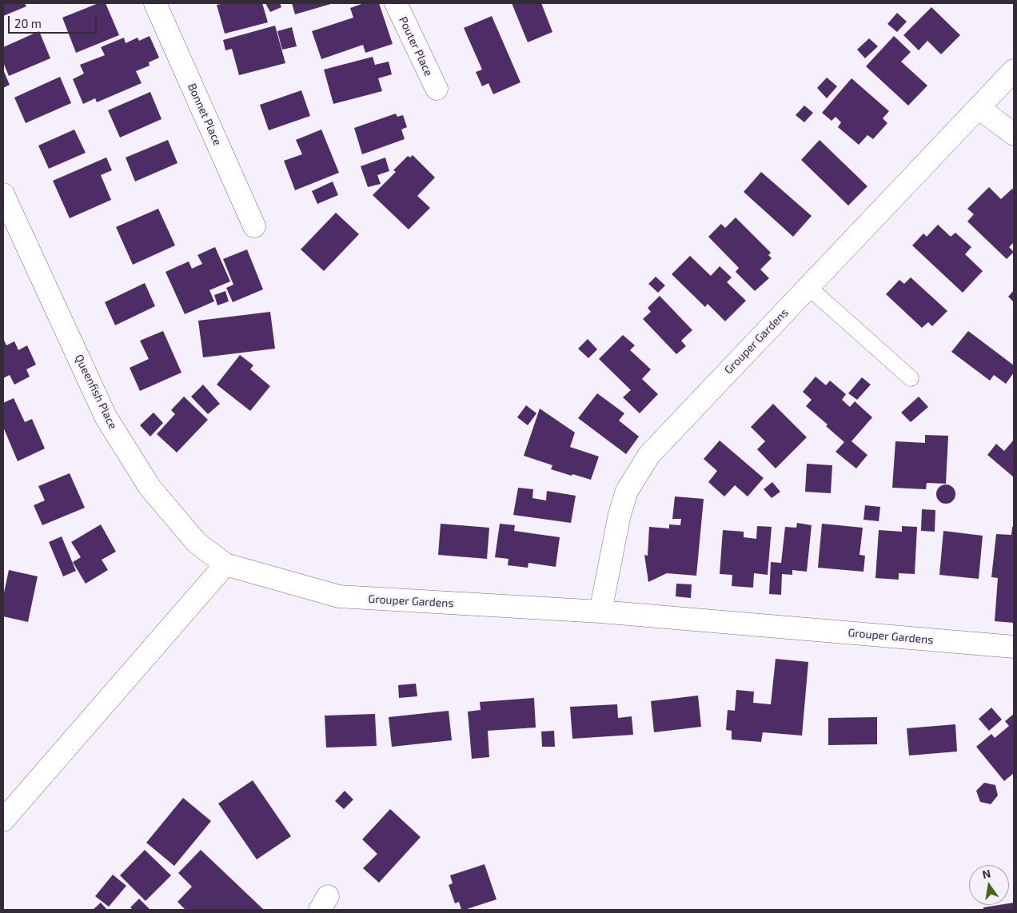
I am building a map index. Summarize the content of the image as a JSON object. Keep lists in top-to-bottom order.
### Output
{
  "streets": {
    "street": [
      "Pouter Place",
      "Bonnet Place",
      "Grouper Gardens",
      "Queenfish Place"
    ]
  },
  "crossings": [
    ["Grouper Gardens", "Queenfish Place"]
  ],
  "scale_bar": "20 m",
  "north": "top"
}
